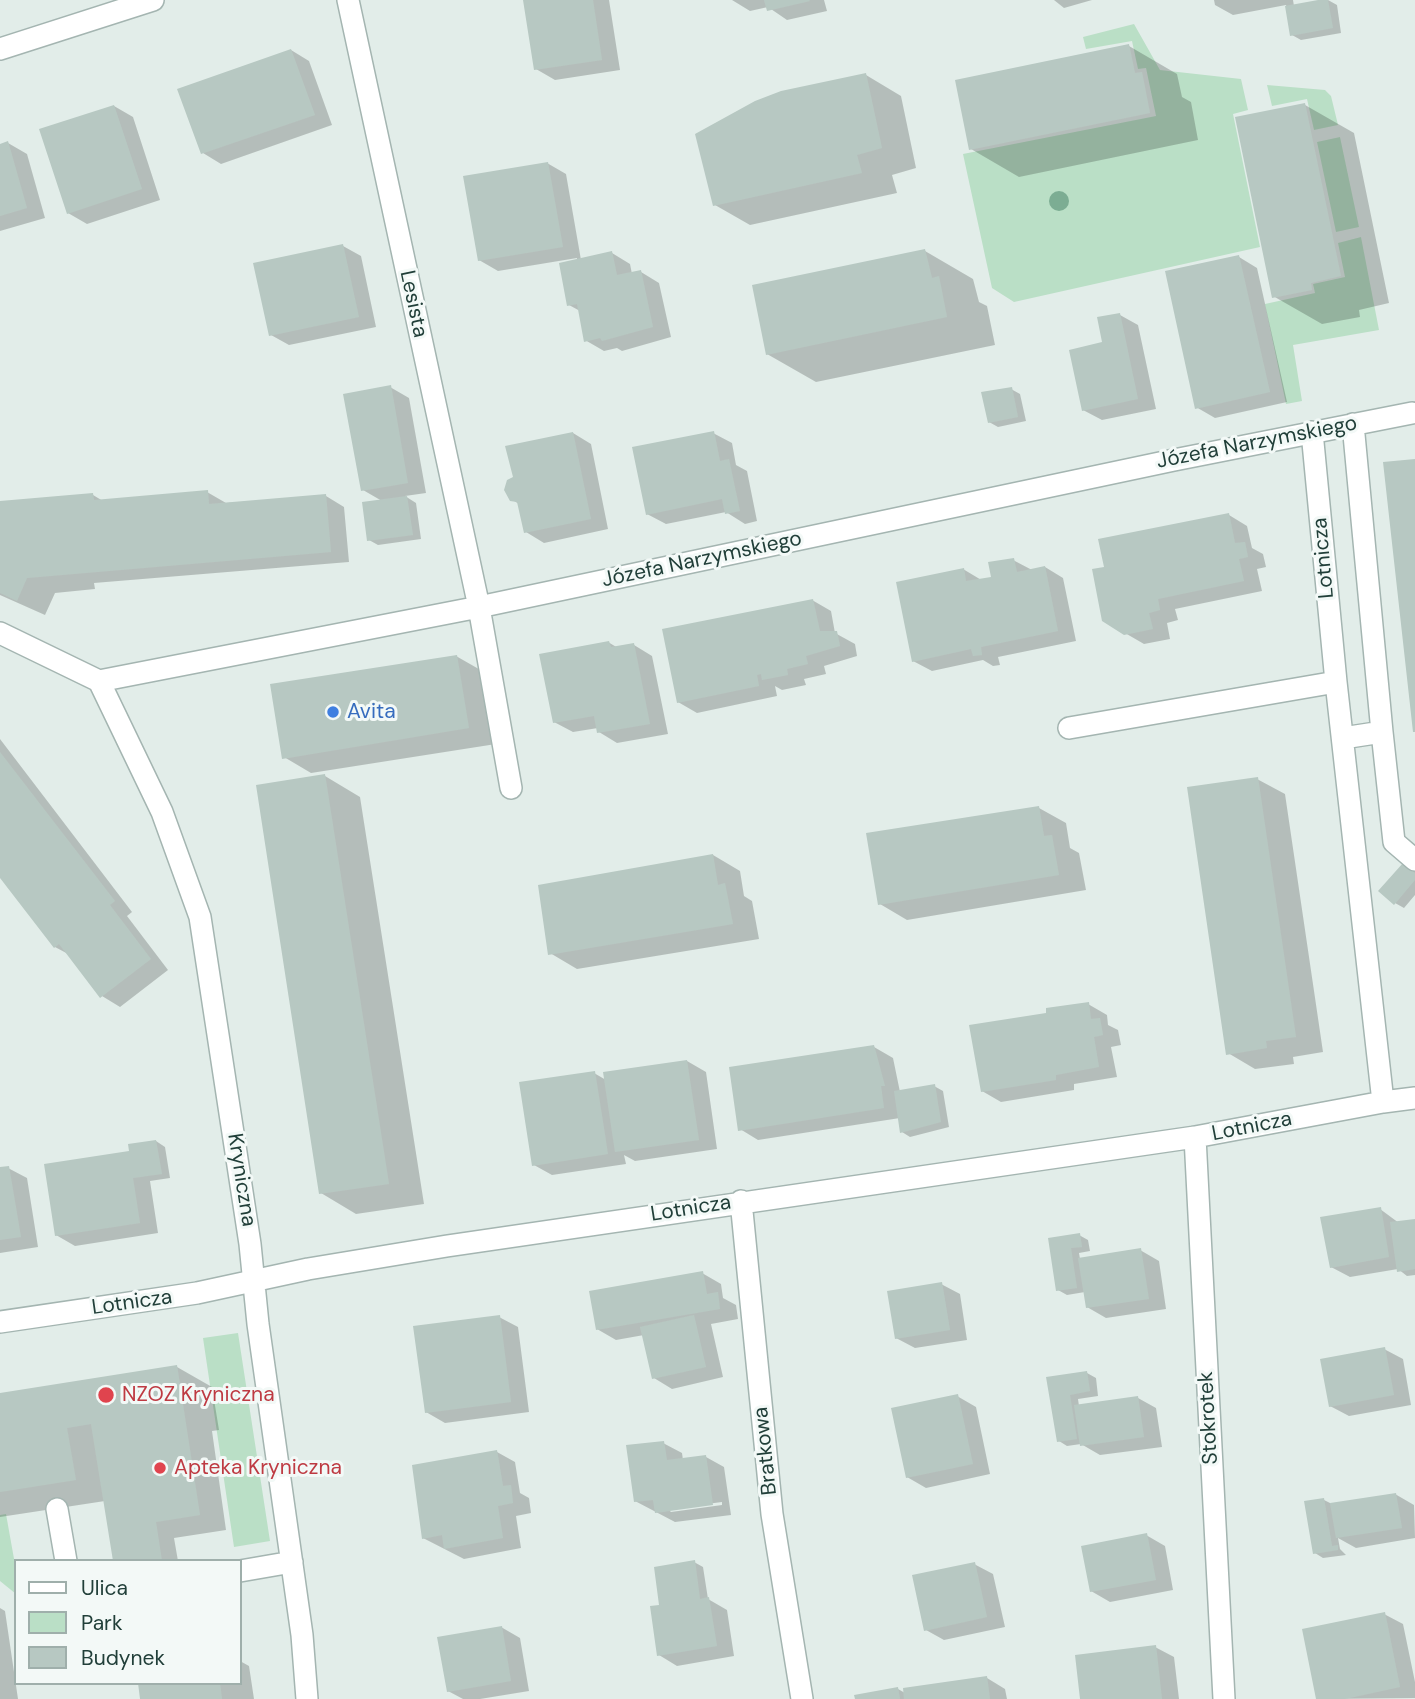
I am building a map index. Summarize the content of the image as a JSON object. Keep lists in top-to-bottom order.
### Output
{
  "streets": {
    "street": [
      "Lesista",
      "Józefa Narzymskiego",
      "Lotnicza",
      "Kryniczna",
      "Stokrotek",
      "Bratkowa"
    ]
  },
  "crossings": [
    ["Lesista", "Józefa Narzymskiego"],
    ["Józefa Narzymskiego", "Lotnicza"],
    ["Józefa Narzymskiego", "Kryniczna"],
    ["Lotnicza", "Kryniczna"],
    ["Lotnicza", "Stokrotek"],
    ["Lotnicza", "Bratkowa"]
  ],
  "places": ["Avita", "NZOZ Kryniczna", "Apteka Kryniczna"],
  "legend": ["Ulica", "Park", "Budynek"]
}
